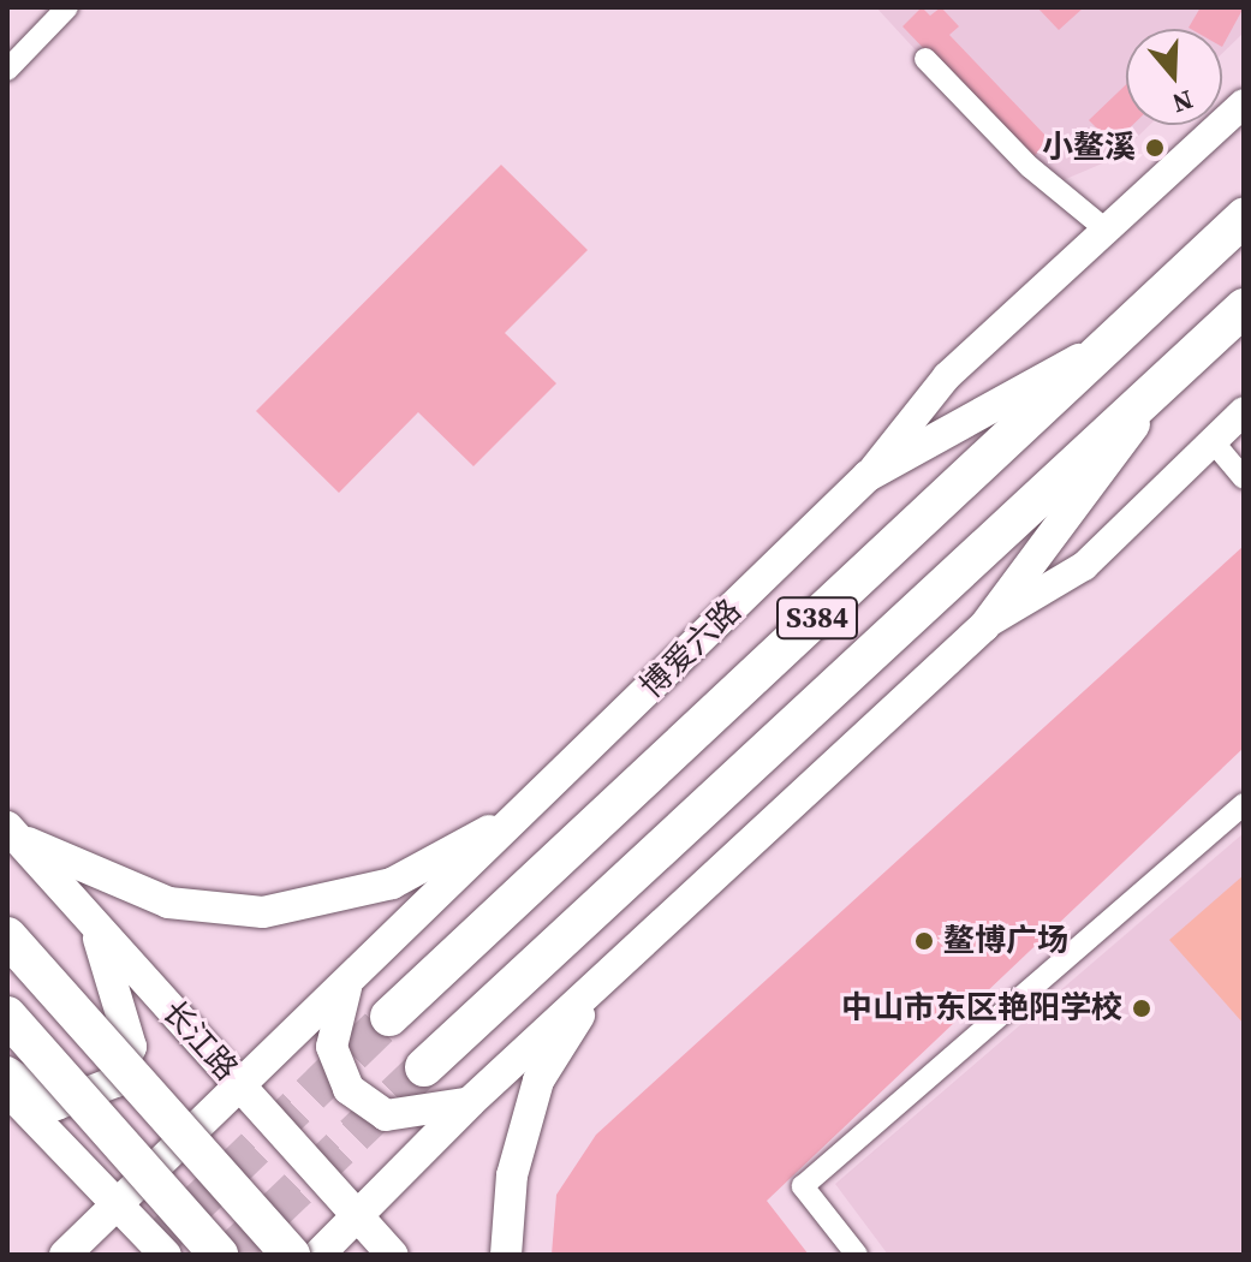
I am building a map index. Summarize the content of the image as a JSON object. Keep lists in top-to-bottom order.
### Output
{
  "streets": {
    "highway": ["S384", "博爱六路"],
    "main road": ["长江路"]
  },
  "crossings": [
    ["博爱六路", "长江路"]
  ],
  "places": ["小鳌溪", "鳌博广场", "中山市东区艳阳学校"],
  "north": "bottom"
}
